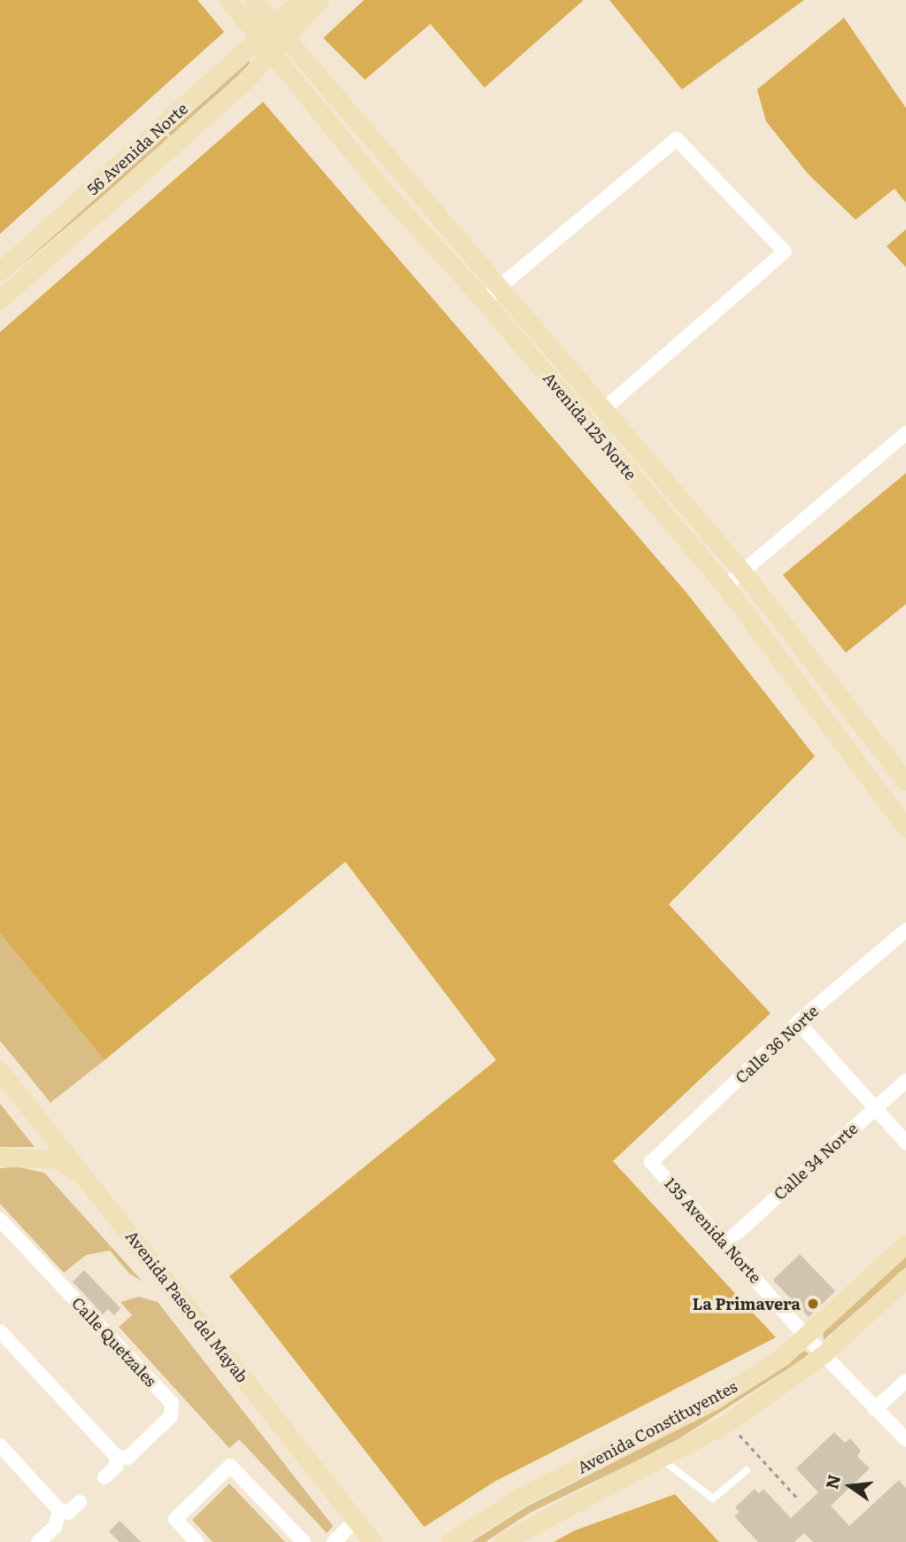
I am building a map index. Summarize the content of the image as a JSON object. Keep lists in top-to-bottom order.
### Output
{
  "streets": {
    "main road": [
      "56 Avenida Norte",
      "Avenida 125 Norte",
      "Avenida Paseo del Mayab",
      "Avenida Constituyentes"
    ],
    "street": [
      "Calle 36 Norte",
      "Calle 34 Norte",
      "135 Avenida Norte",
      "Calle Quetzales"
    ]
  },
  "crossings": [
    ["56 Avenida Norte", "Avenida 125 Norte"],
    ["Calle 36 Norte", "135 Avenida Norte"],
    ["Calle 34 Norte", "135 Avenida Norte"],
    ["135 Avenida Norte", "Avenida Constituyentes"]
  ],
  "places": ["La Primavera"],
  "north": "left"
}
